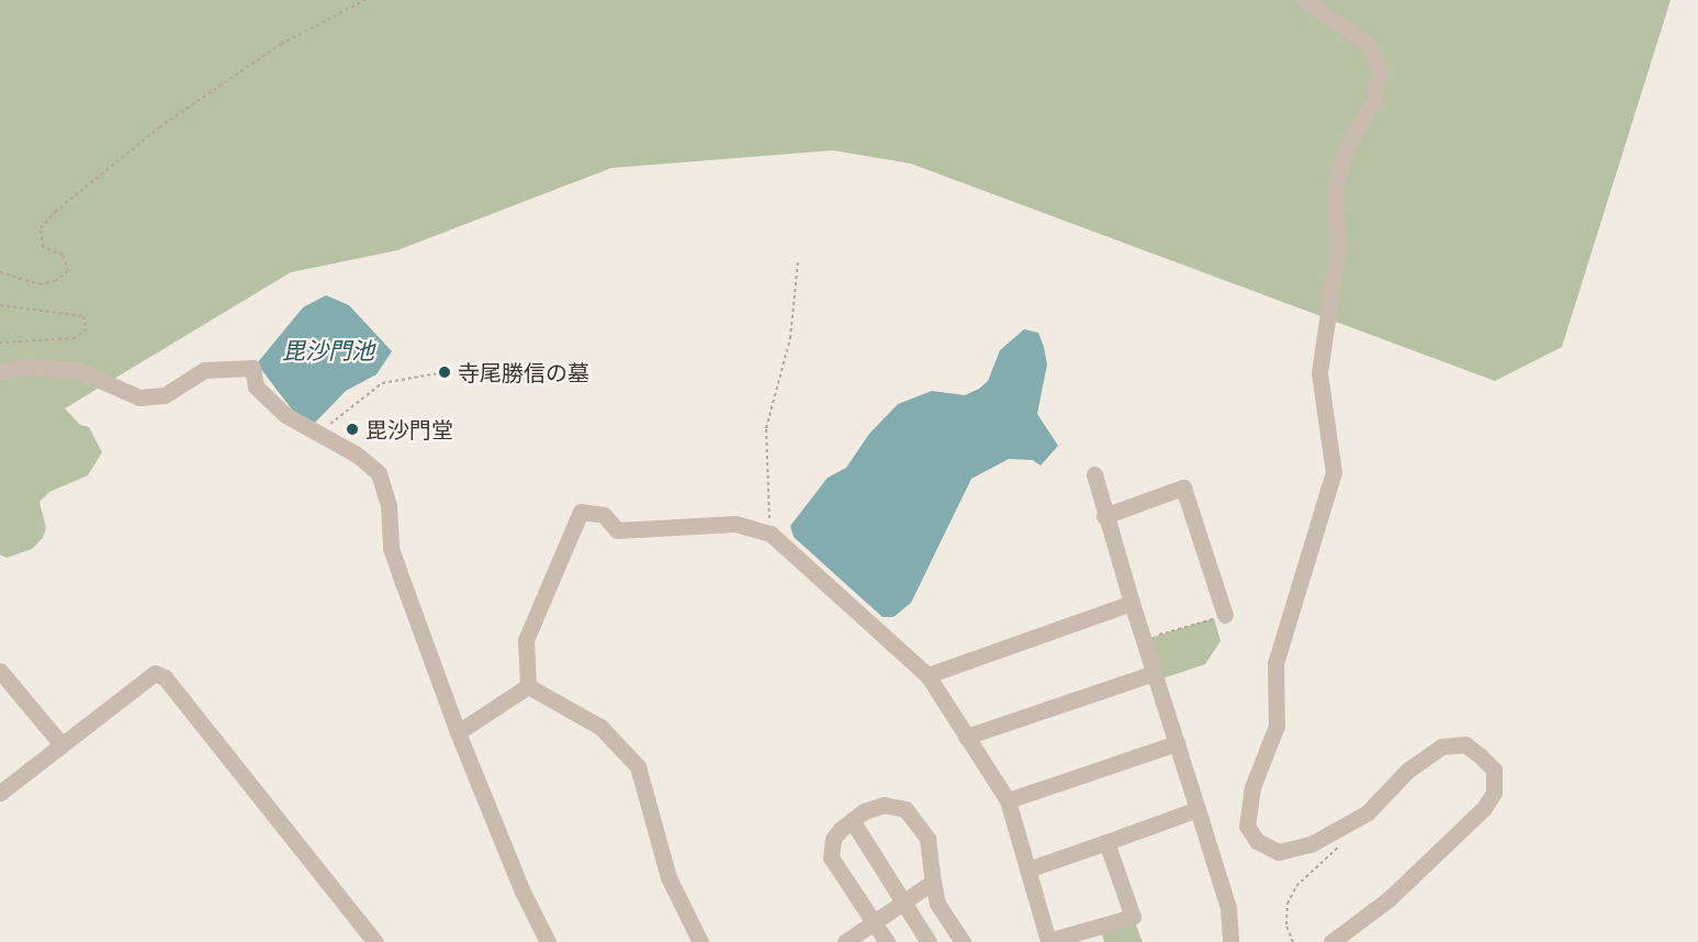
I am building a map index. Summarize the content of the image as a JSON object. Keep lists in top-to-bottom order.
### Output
{
  "water": ["毘沙門池"],
  "places": ["寺尾勝信の墓", "毘沙門堂"]
}
